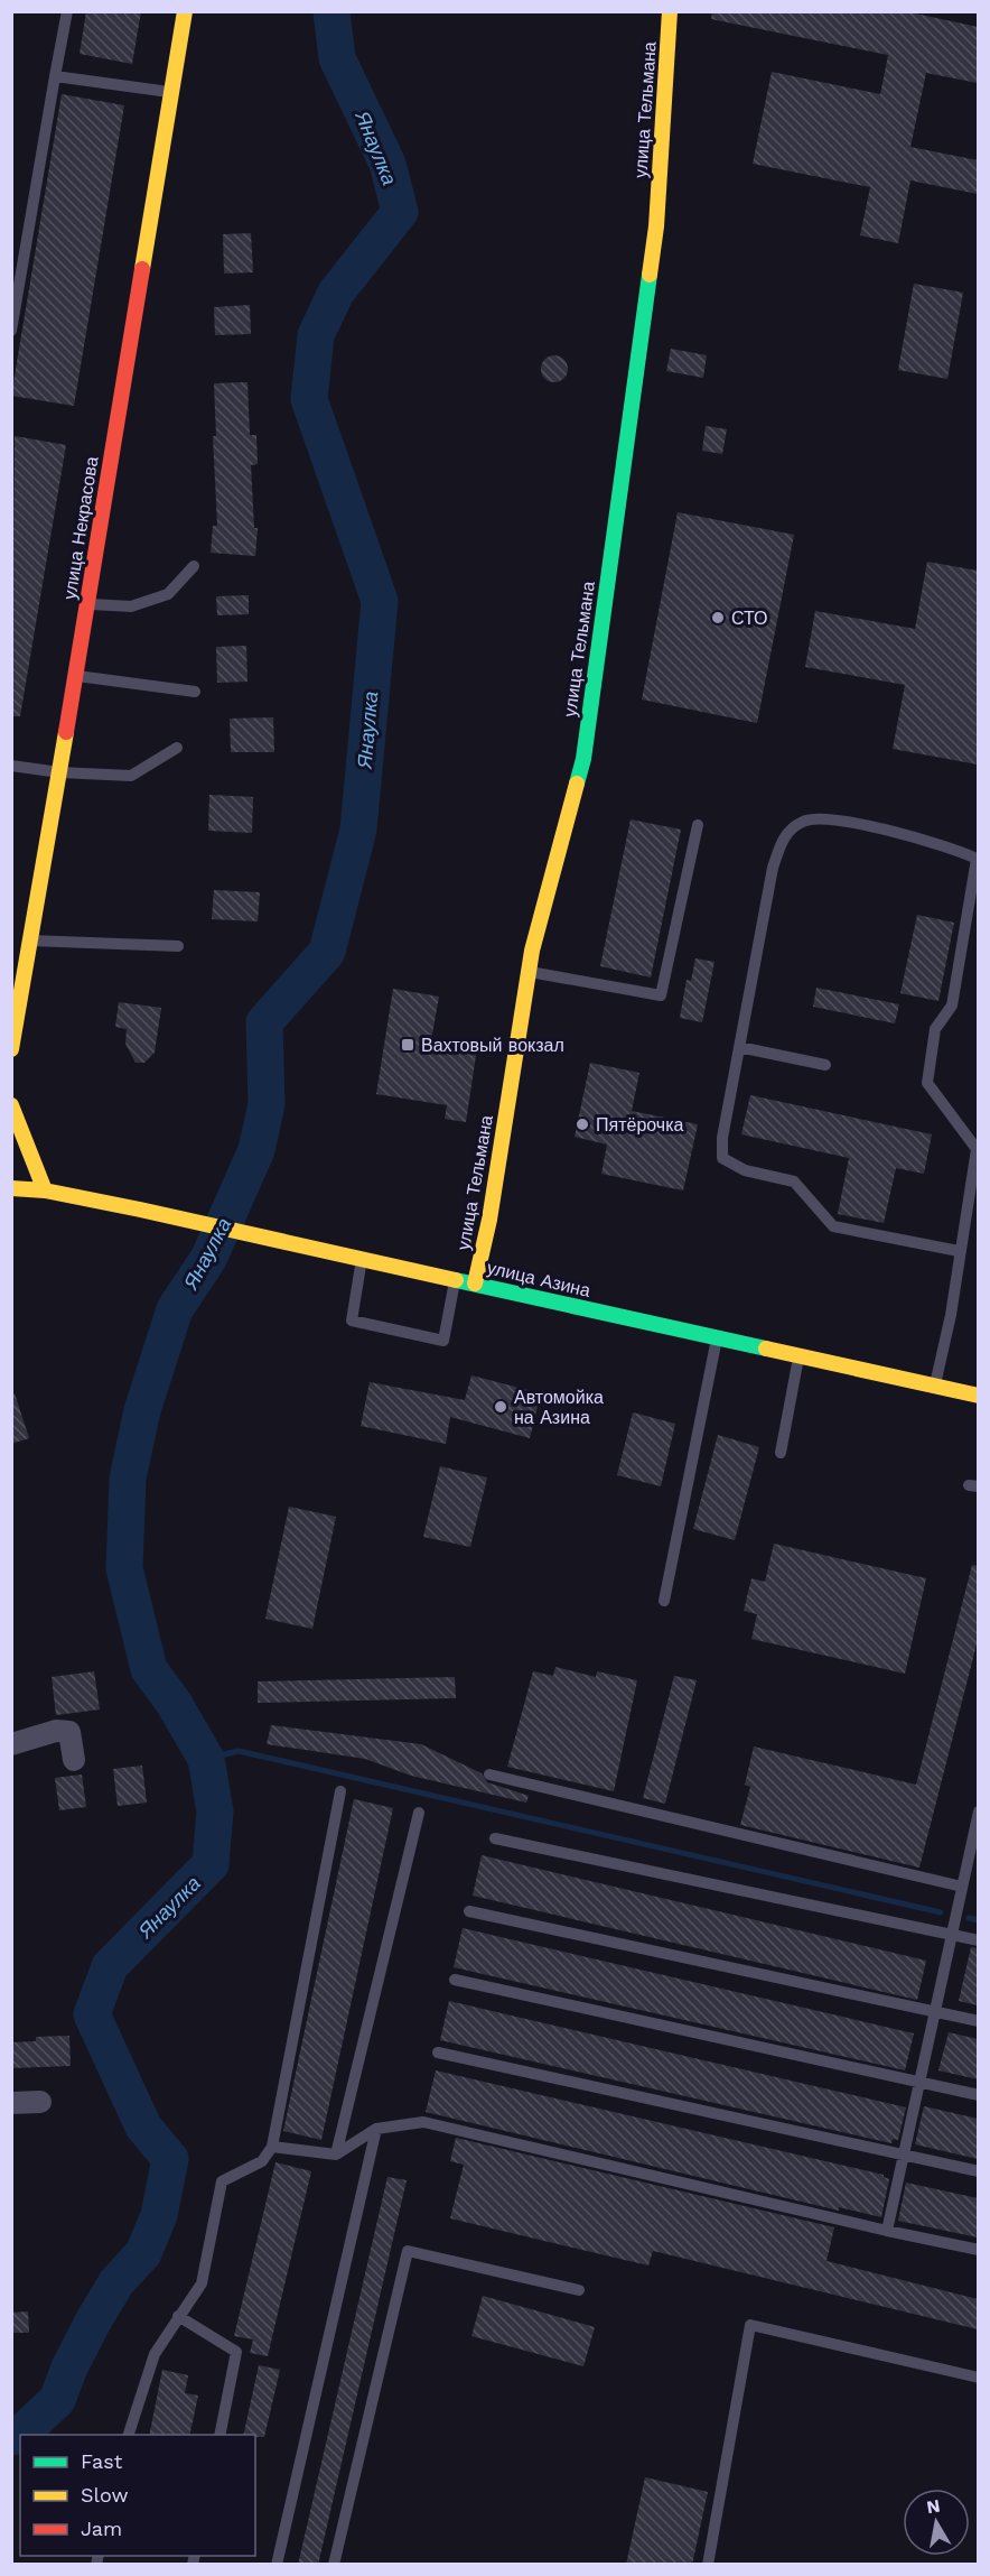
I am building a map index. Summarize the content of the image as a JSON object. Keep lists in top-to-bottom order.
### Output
{
  "streets": {
    "street": ["улица Тельмана", "улица Некрасова", "улица Азина"]
  },
  "crossings": [
    ["улица Тельмана", "улица Азина"]
  ],
  "water": ["Янаулка"],
  "places": {
    "other": ["СТО", "Пятёрочка", "Автомойка на Азина"],
    "transit": ["Вахтовый вокзал"]
  },
  "legend": ["Fast", "Slow", "Jam"],
  "north": "top"
}
